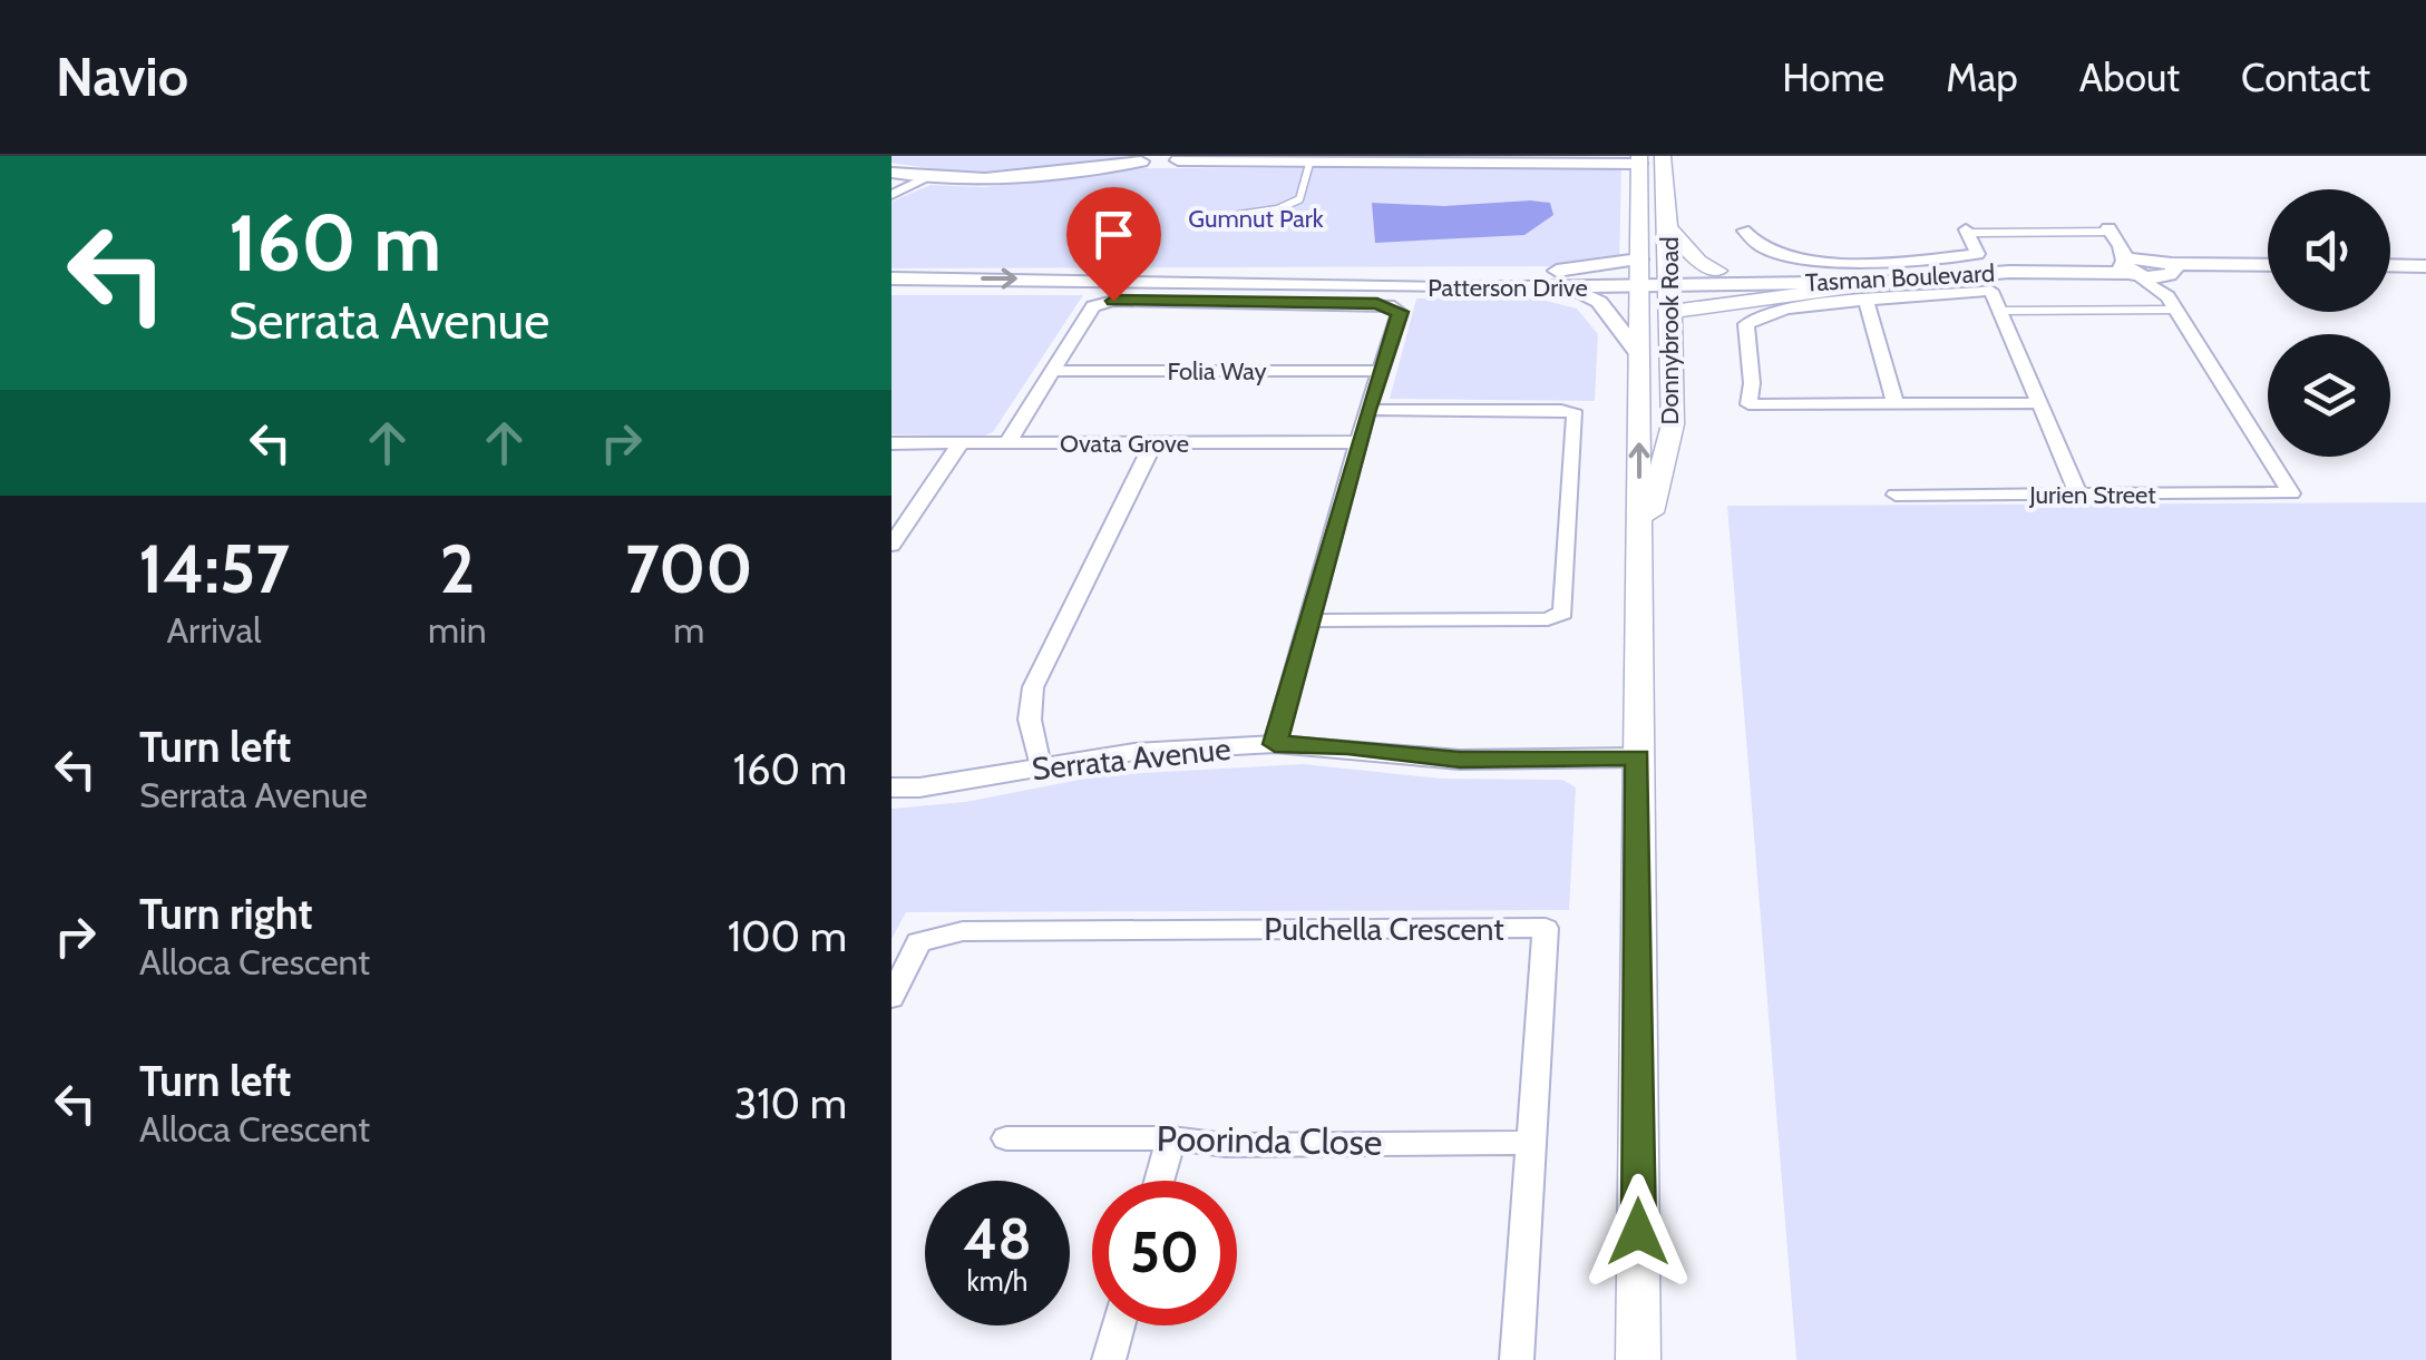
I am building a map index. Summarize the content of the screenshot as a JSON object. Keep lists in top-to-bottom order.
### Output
{
  "streets": {
    "main road": ["Donnybrook Road"],
    "street": [
      "Tasman Boulevard",
      "Patterson Drive",
      "Folia Way",
      "Ovata Grove",
      "Jurien Street",
      "Serrata Avenue",
      "Pulchella Crescent",
      "Poorinda Close"
    ]
  },
  "crossings": [
    ["Tasman Boulevard", "Donnybrook Road"],
    ["Patterson Drive", "Donnybrook Road"],
    ["Donnybrook Road", "Serrata Avenue"],
    ["Pulchella Crescent", "Poorinda Close"]
  ],
  "parks": ["Gumnut Park"],
  "page": {
    "header": "Navio",
    "nav": [
      "Home",
      "Map",
      "About",
      "Contact"
    ],
    "turn": ["160 m", "Serrata Avenue"],
    "eta": [
      "14:57",
      "Arrival",
      "2",
      "min",
      "700",
      "m"
    ],
    "list": [
      {
        "name": "Turn left",
        "note": "Serrata Avenue",
        "value": "160 m"
      },
      {
        "name": "Turn right",
        "note": "Alloca Crescent",
        "value": "100 m"
      },
      {
        "name": "Turn left",
        "note": "Alloca Crescent",
        "value": "310 m"
      }
    ],
    "speed": "48 km/h",
    "limit": "50"
  }
}
